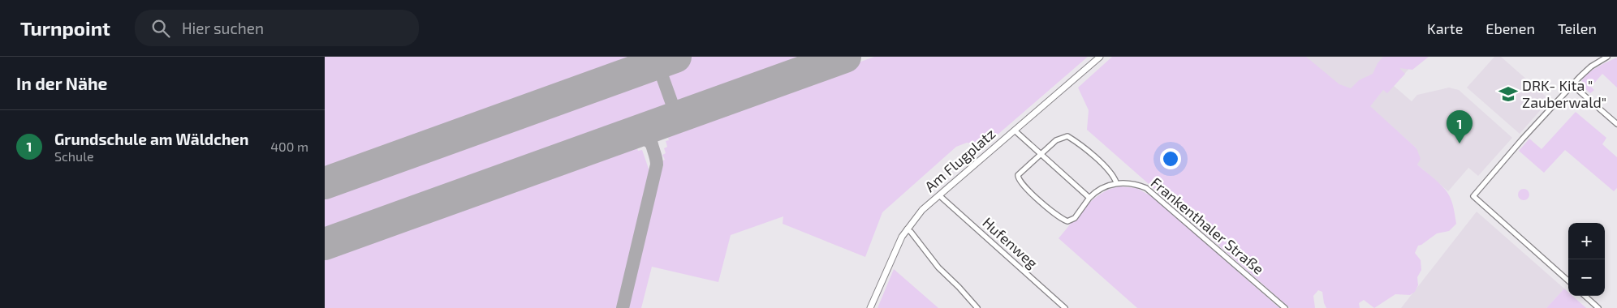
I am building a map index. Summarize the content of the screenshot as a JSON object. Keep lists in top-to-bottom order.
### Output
{
  "streets": {
    "street": ["Am Flugplatz", "Frankenthaler Straße", "Hufenweg"]
  },
  "crossings": [
    ["Am Flugplatz", "Hufenweg"]
  ],
  "places": {
    "school or university": ["DRK- Kita \" Zauberwald\""]
  },
  "page": {
    "header": "Turnpoint",
    "search": "Hier suchen",
    "nav": ["Karte", "Ebenen", "Teilen"],
    "heading": "In der Nähe",
    "list": [
      {
        "mark": "1",
        "name": "Grundschule am Wäldchen",
        "note": "Schule",
        "value": "400 m"
      }
    ],
    "pins": "1",
    "map_buttons": ["+", "−"]
  }
}
